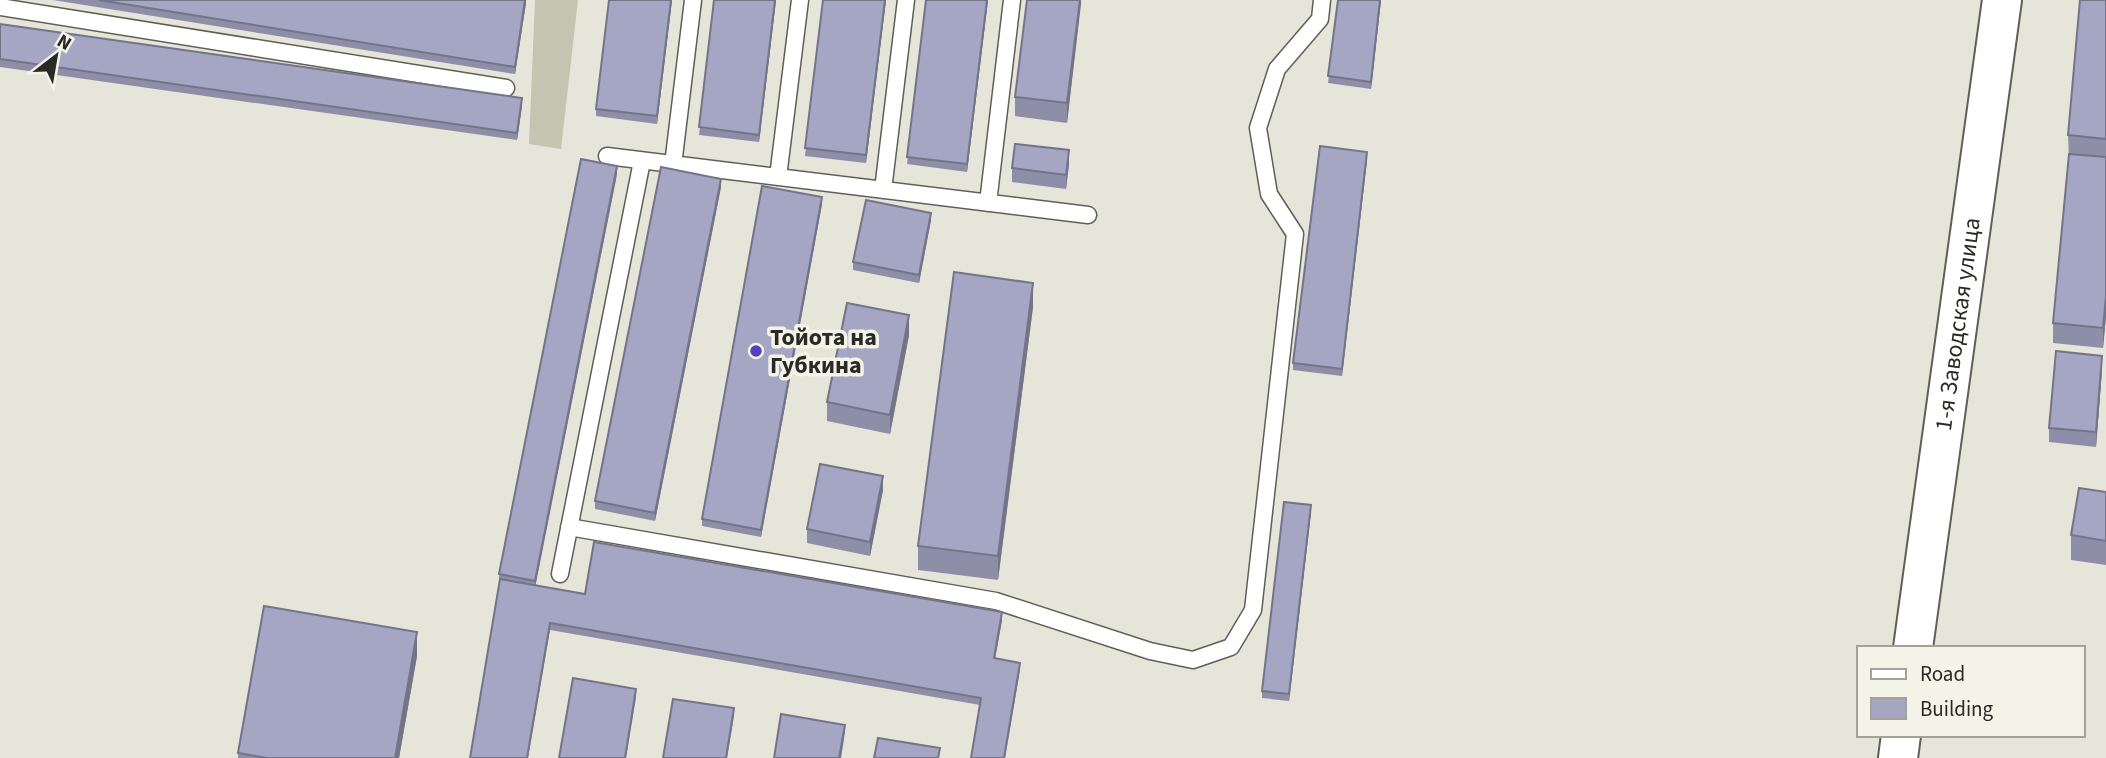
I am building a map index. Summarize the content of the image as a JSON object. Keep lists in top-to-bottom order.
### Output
{
  "streets": {
    "main road": ["1-я Заводская улица"]
  },
  "places": ["Тойота на Губкина"],
  "legend": ["Road", "Building"],
  "north": "top right"
}
